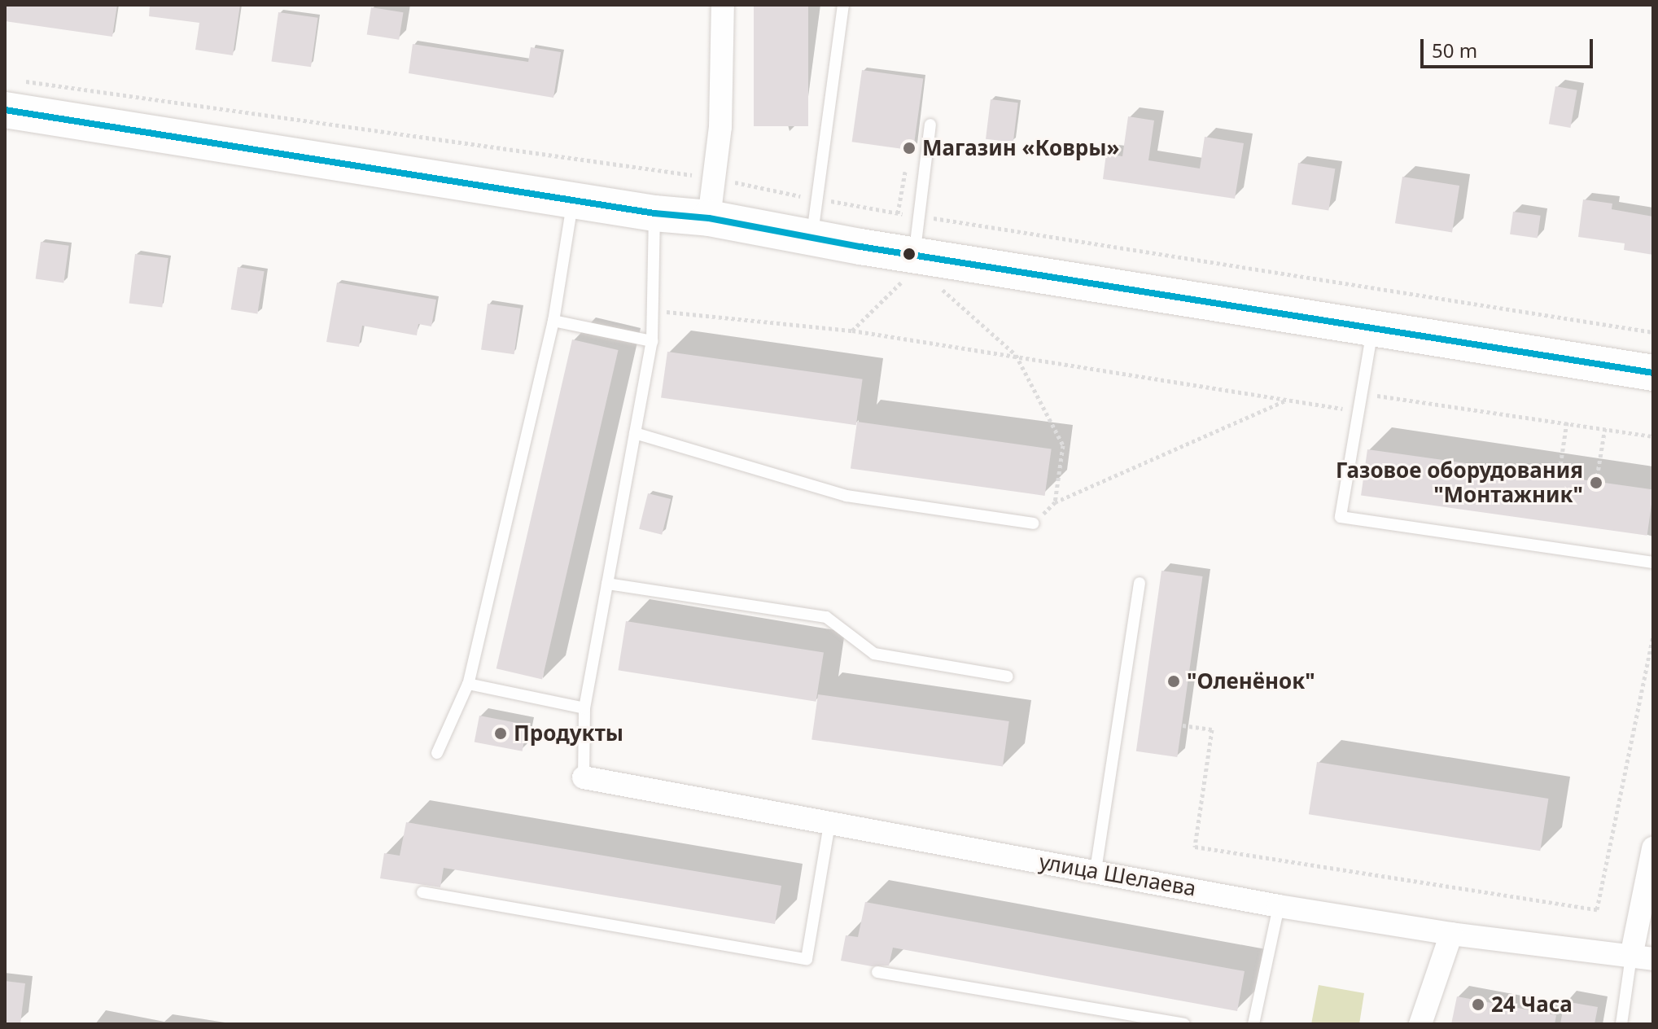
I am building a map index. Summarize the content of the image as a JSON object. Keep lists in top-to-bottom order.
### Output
{
  "streets": {
    "street": ["улица Шелаева"]
  },
  "places": [
    "Магазин «Ковры»",
    "Газовое оборудования \"Монтажник\"",
    "\"Оленёнок\"",
    "Продукты",
    "24 Часа"
  ],
  "scale_bar": "50 m"
}
